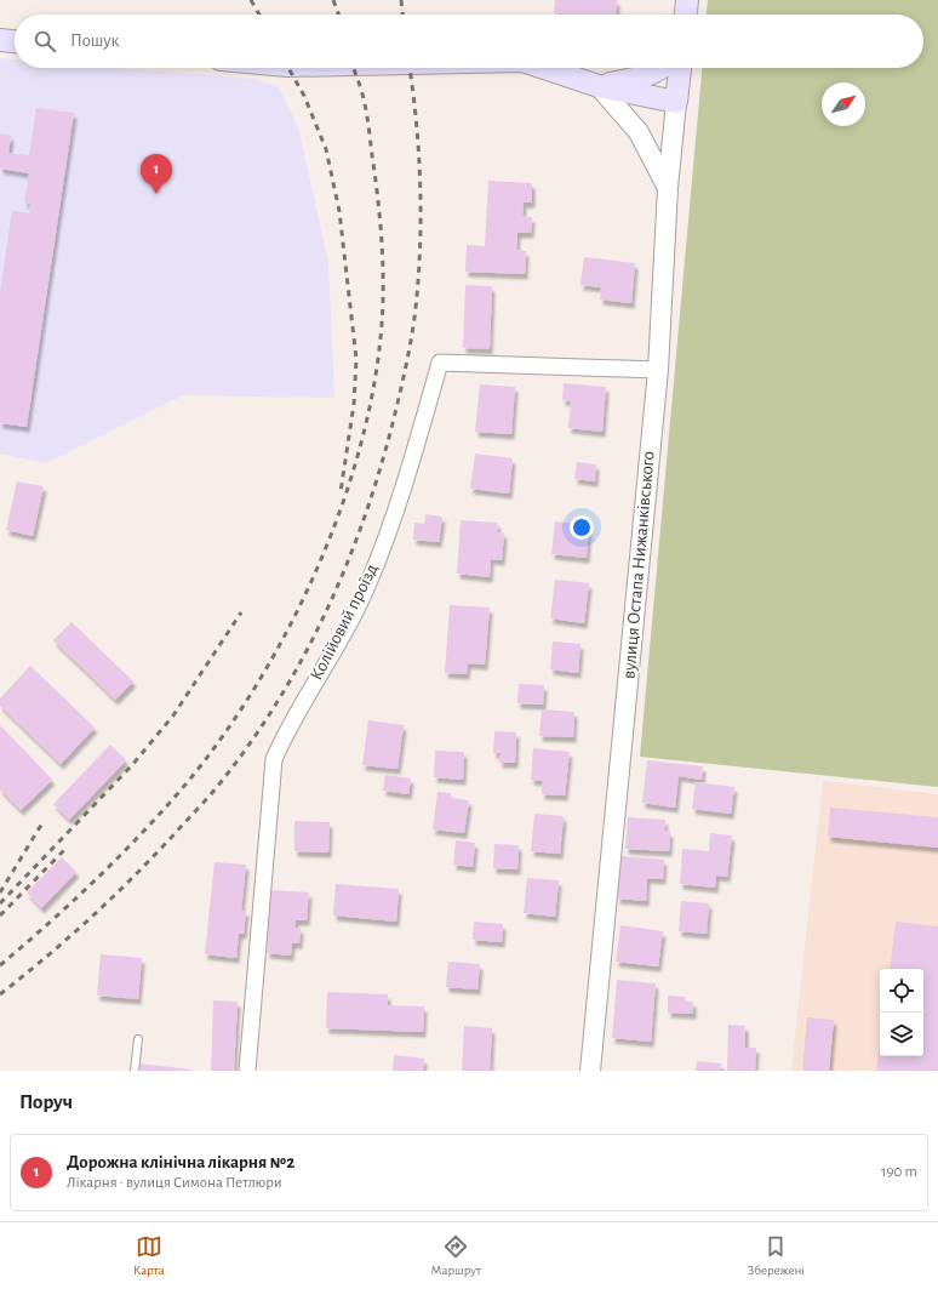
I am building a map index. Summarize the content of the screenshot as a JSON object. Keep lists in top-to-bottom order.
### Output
{
  "streets": {
    "main road": ["вулиця Остапа Нижанківського"],
    "street": ["Колійовий проїзд"]
  },
  "crossings": [
    ["вулиця Остапа Нижанківського", "Колійовий проїзд"]
  ],
  "north": "top right",
  "page": {
    "search": "Пошук",
    "pins": "1",
    "heading": "Поруч",
    "list": [
      {
        "mark": "1",
        "name": "Дорожна клінічна лікарня №2",
        "note": "Лікарня · вулиця Симона Петлюри",
        "value": "190 m"
      }
    ],
    "nav": ["Карта", "Маршрут", "Збережені"]
  }
}
